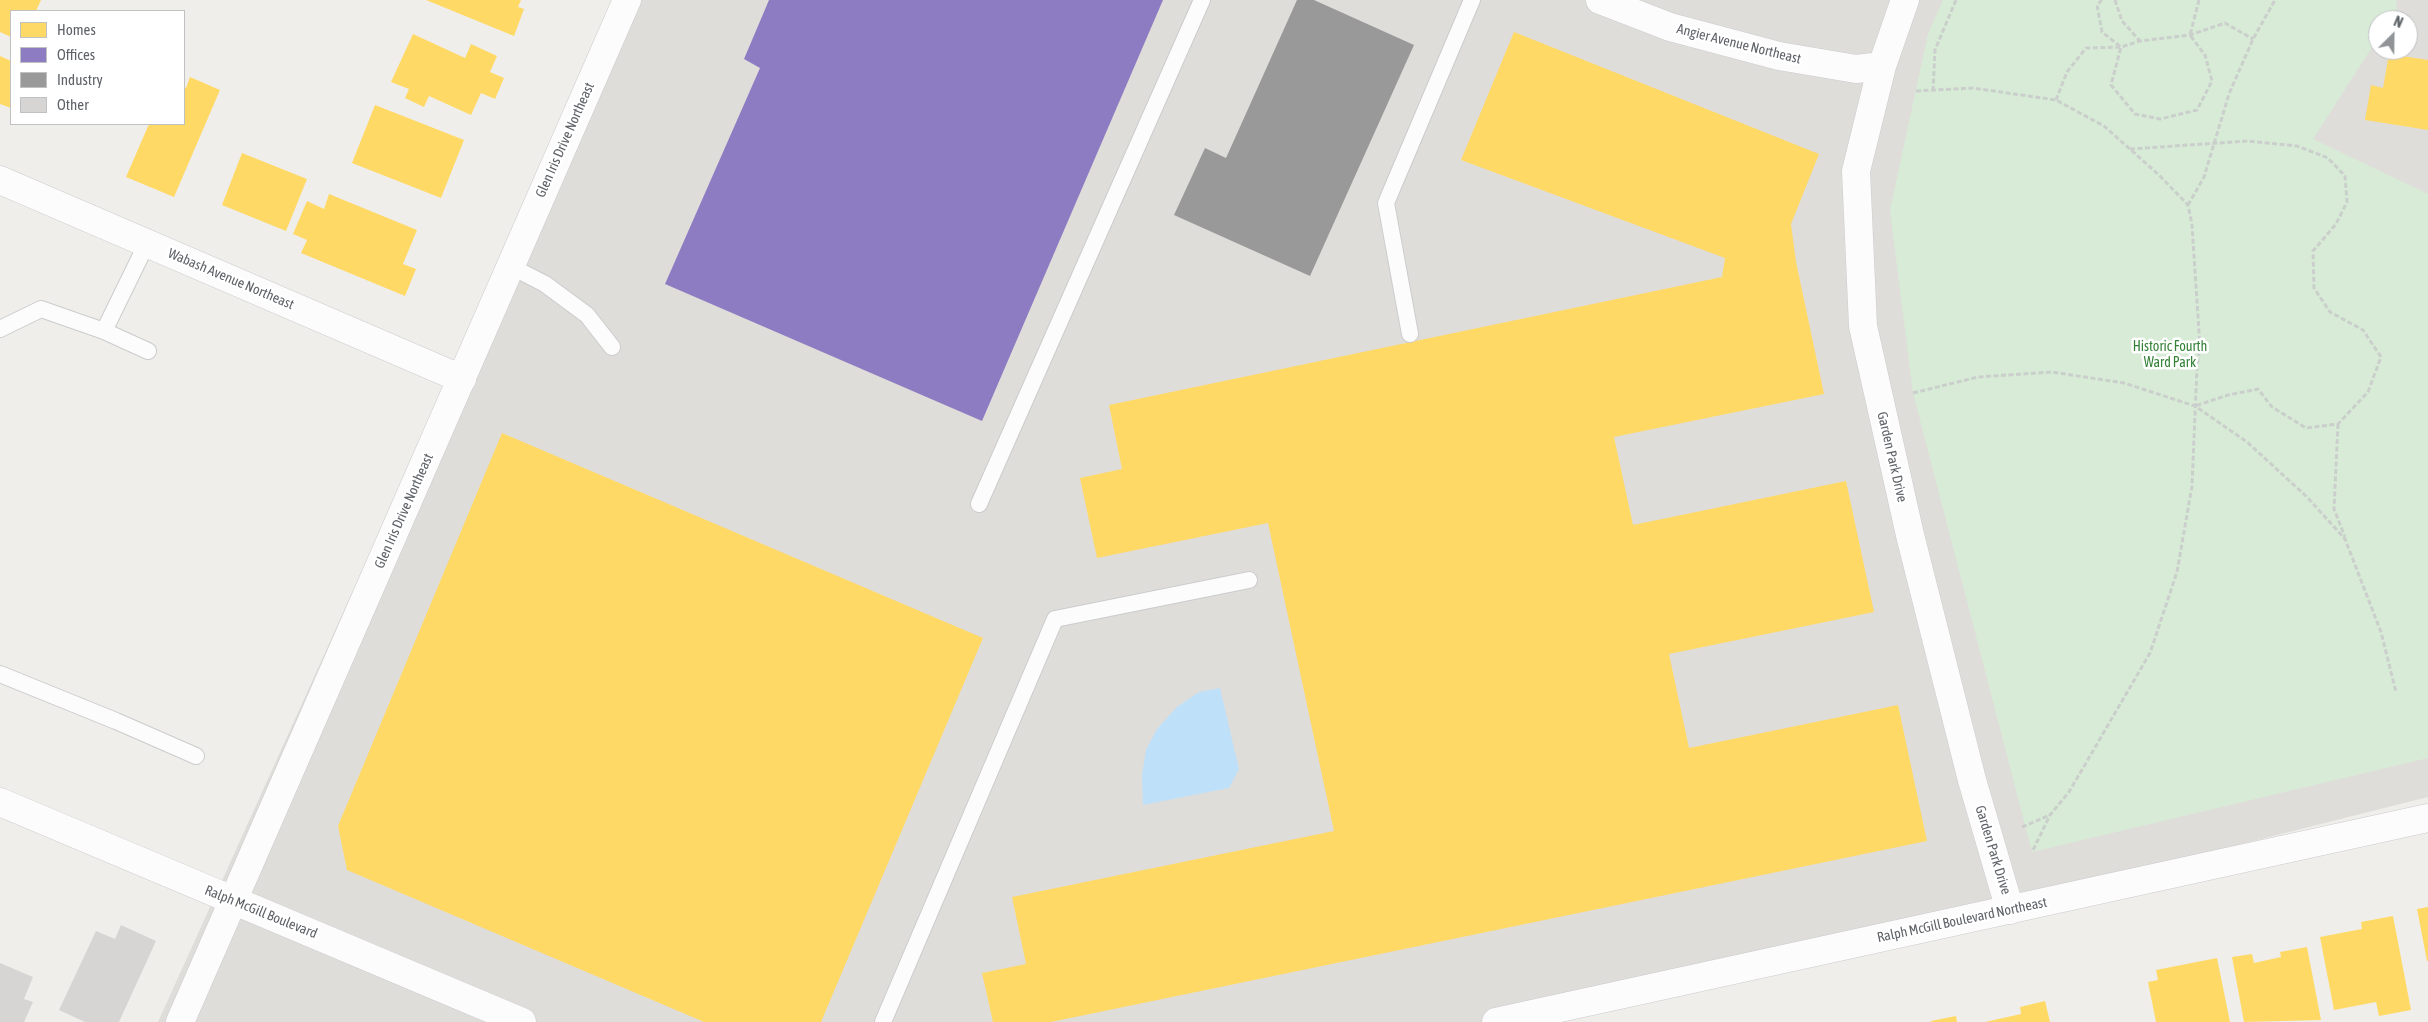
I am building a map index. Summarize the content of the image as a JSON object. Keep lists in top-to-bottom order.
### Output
{
  "streets": {
    "street": [
      "Angier Avenue Northeast",
      "Glen Iris Drive Northeast",
      "Wabash Avenue Northeast",
      "Garden Park Drive",
      "Ralph McGill Boulevard",
      "Ralph McGill Boulevard Northeast"
    ]
  },
  "crossings": [
    ["Angier Avenue Northeast", "Garden Park Drive"],
    ["Glen Iris Drive Northeast", "Wabash Avenue Northeast"],
    ["Glen Iris Drive Northeast", "Ralph McGill Boulevard"],
    ["Garden Park Drive", "Ralph McGill Boulevard Northeast"]
  ],
  "parks": ["Historic Fourth Ward Park"],
  "legend": [
    "Homes",
    "Offices",
    "Industry",
    "Other"
  ],
  "north": "top right"
}
